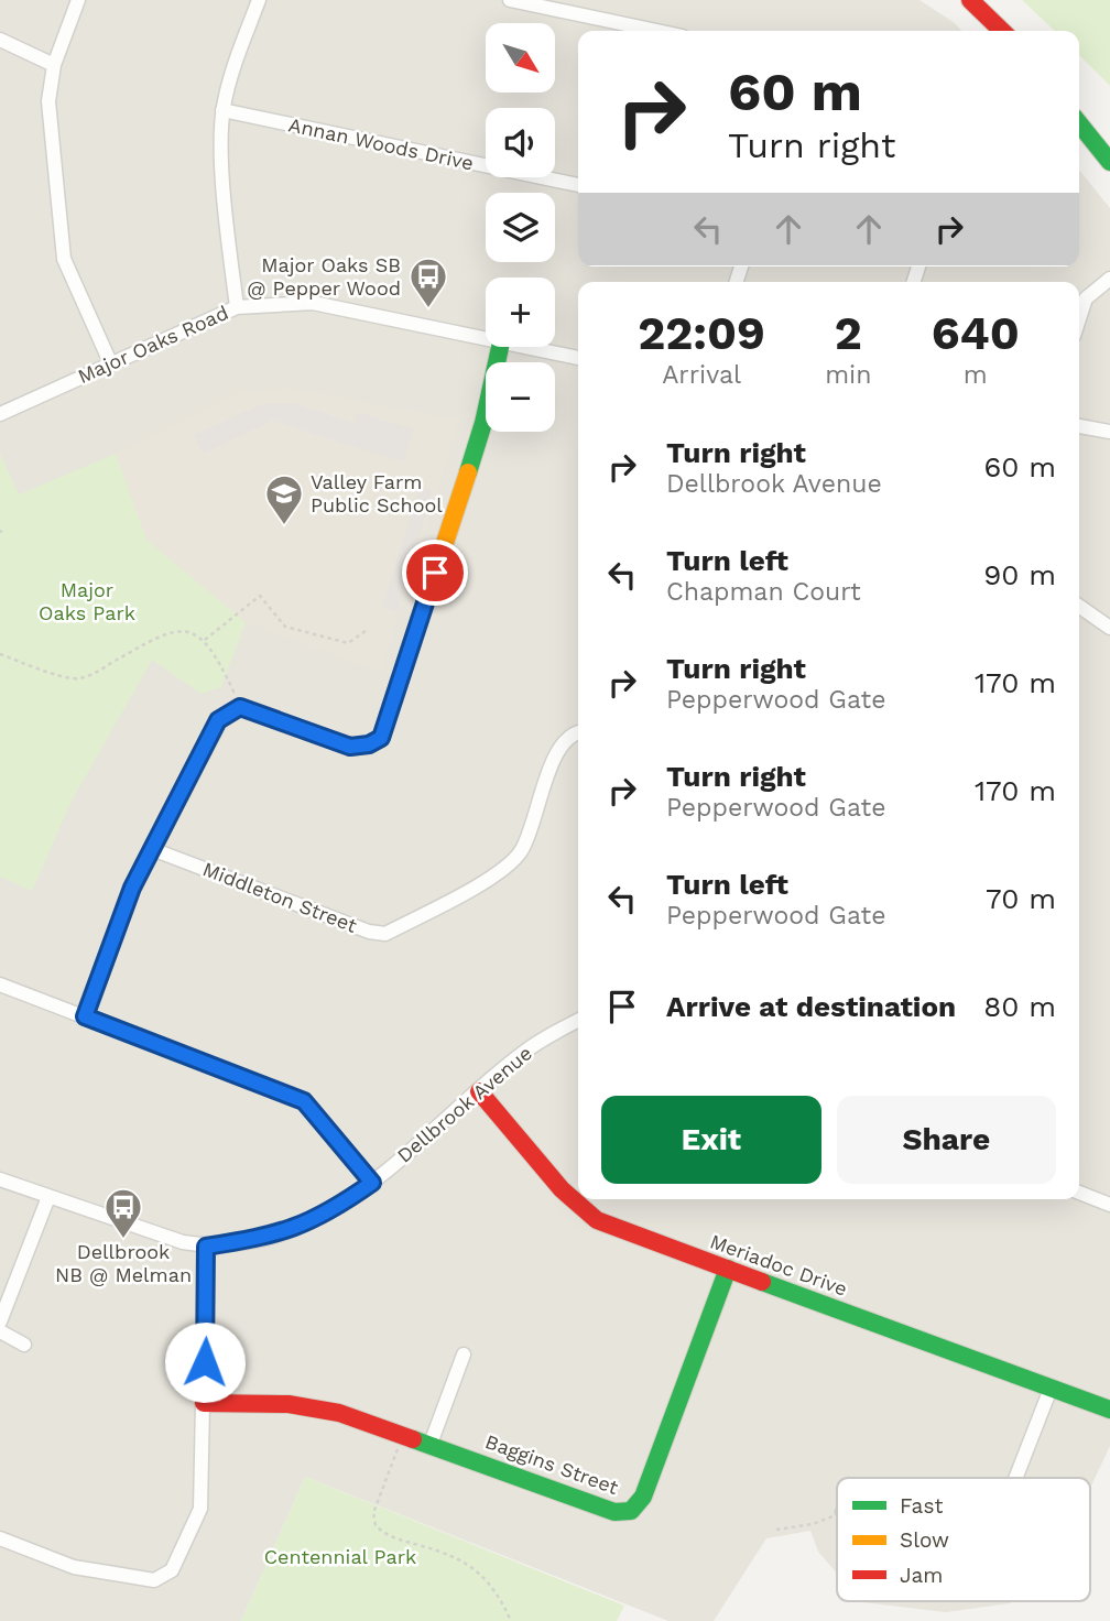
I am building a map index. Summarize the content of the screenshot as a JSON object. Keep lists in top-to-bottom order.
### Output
{
  "streets": {
    "street": [
      "Annan Woods Drive",
      "Major Oaks Road",
      "Middleton Street",
      "Dellbrook Avenue",
      "Meriadoc Drive",
      "Baggins Street"
    ]
  },
  "crossings": [
    ["Dellbrook Avenue", "Meriadoc Drive"],
    ["Meriadoc Drive", "Baggins Street"]
  ],
  "parks": ["Major Oaks Park", "Centennial Park"],
  "places": {
    "bus stop": ["Major Oaks SB @ Pepper Wood", "Dellbrook NB @ Melman"],
    "school or university": ["Valley Farm Public School"]
  },
  "legend": ["Fast", "Slow", "Jam"],
  "north": "bottom right",
  "page": {
    "map_buttons": ["+", "−"],
    "turn": ["60 m", "Turn right"],
    "eta": [
      "22:09",
      "Arrival",
      "2",
      "min",
      "640",
      "m"
    ],
    "list": [
      {
        "name": "Turn right",
        "note": "Dellbrook Avenue",
        "value": "60 m"
      },
      {
        "name": "Turn left",
        "note": "Chapman Court",
        "value": "90 m"
      },
      {
        "name": "Turn right",
        "note": "Pepperwood Gate",
        "value": "170 m"
      },
      {
        "name": "Turn right",
        "note": "Pepperwood Gate",
        "value": "170 m"
      },
      {
        "name": "Turn left",
        "note": "Pepperwood Gate",
        "value": "70 m"
      },
      {
        "name": "Arrive at destination",
        "value": "80 m"
      }
    ],
    "buttons": ["Exit", "Share"]
  }
}
